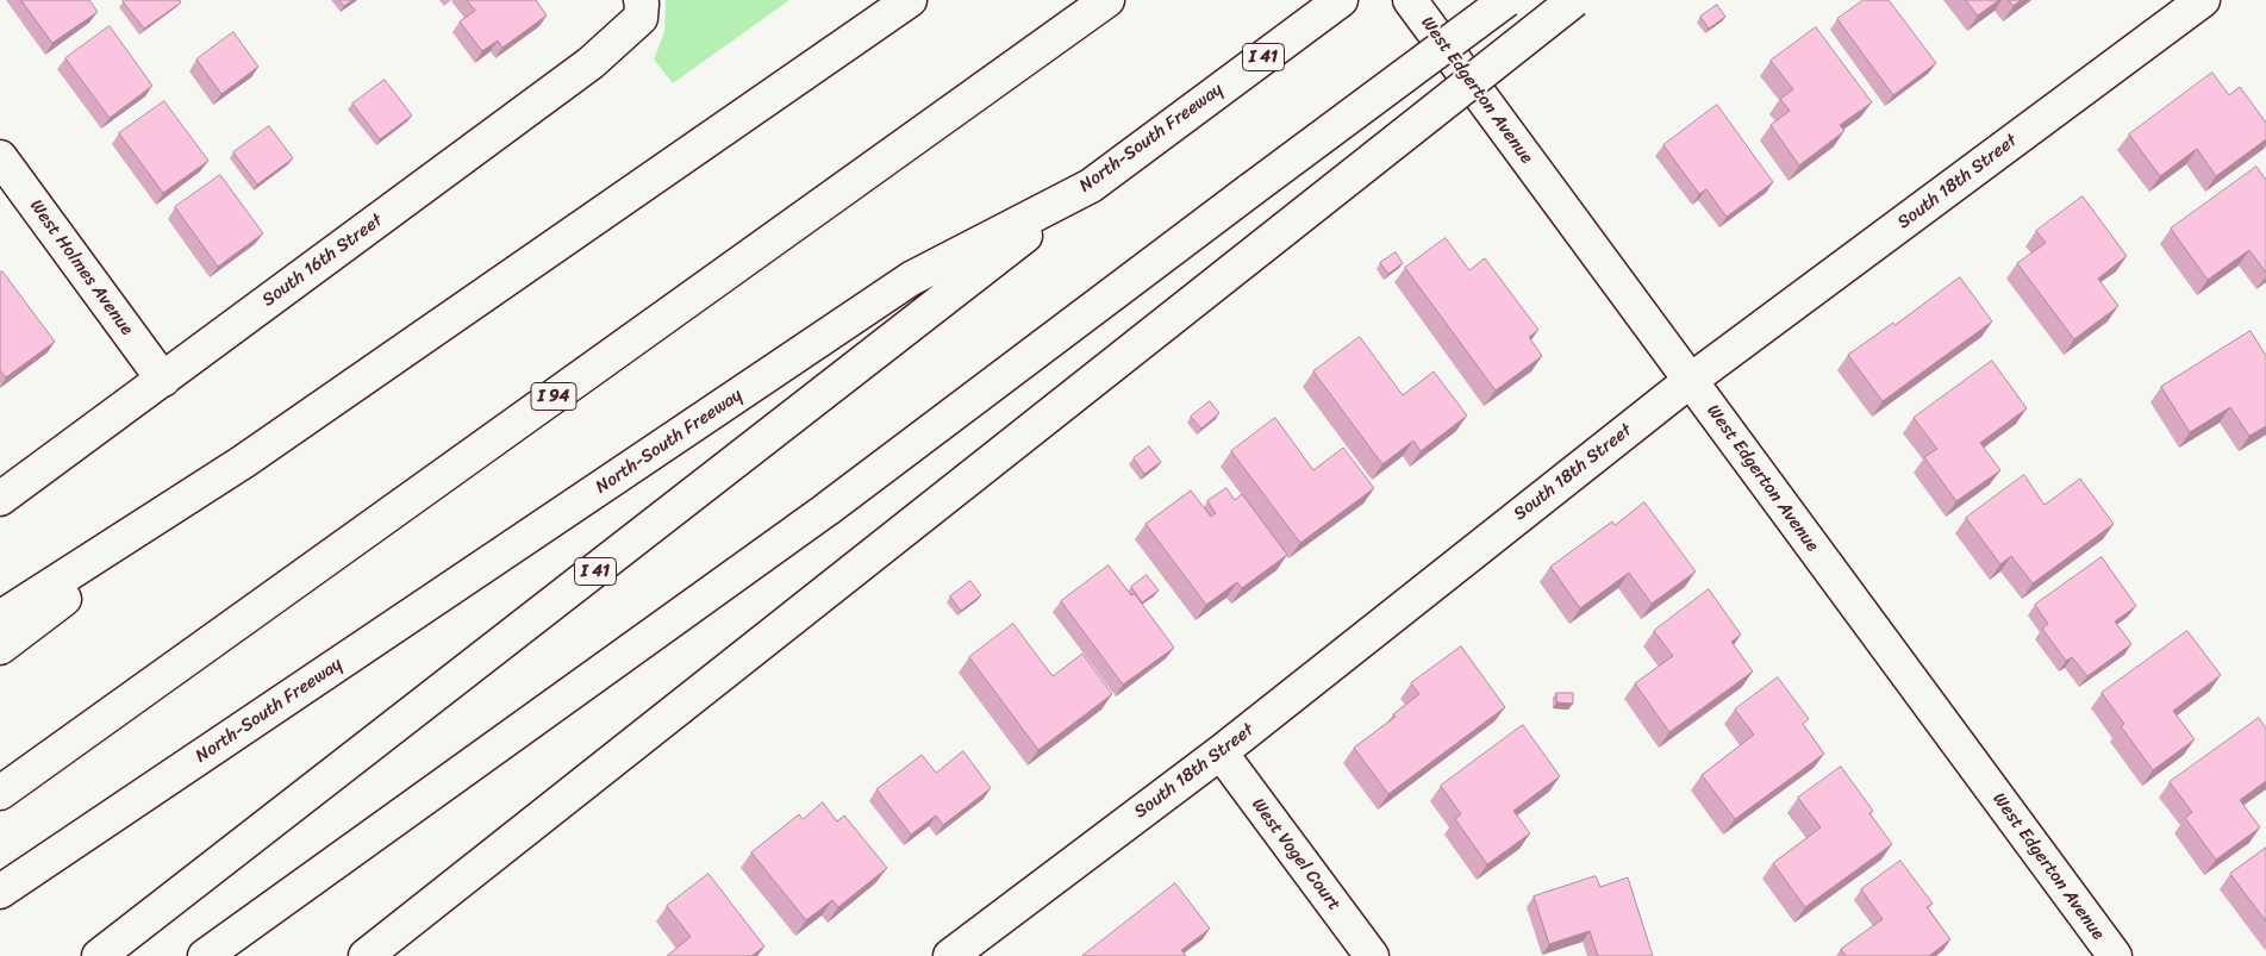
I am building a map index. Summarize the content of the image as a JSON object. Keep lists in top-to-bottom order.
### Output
{
  "streets": {
    "main road": [
      "I 41",
      "West Edgerton Avenue",
      "North-South Freeway",
      "South 18th Street",
      "South 16th Street",
      "West Holmes Avenue",
      "I 94",
      "West Vogel Court"
    ]
  },
  "crossings": [
    ["I 41", "North-South Freeway"],
    ["West Edgerton Avenue", "South 18th Street"],
    ["South 18th Street", "West Vogel Court"],
    ["South 16th Street", "West Holmes Avenue"]
  ]
}
